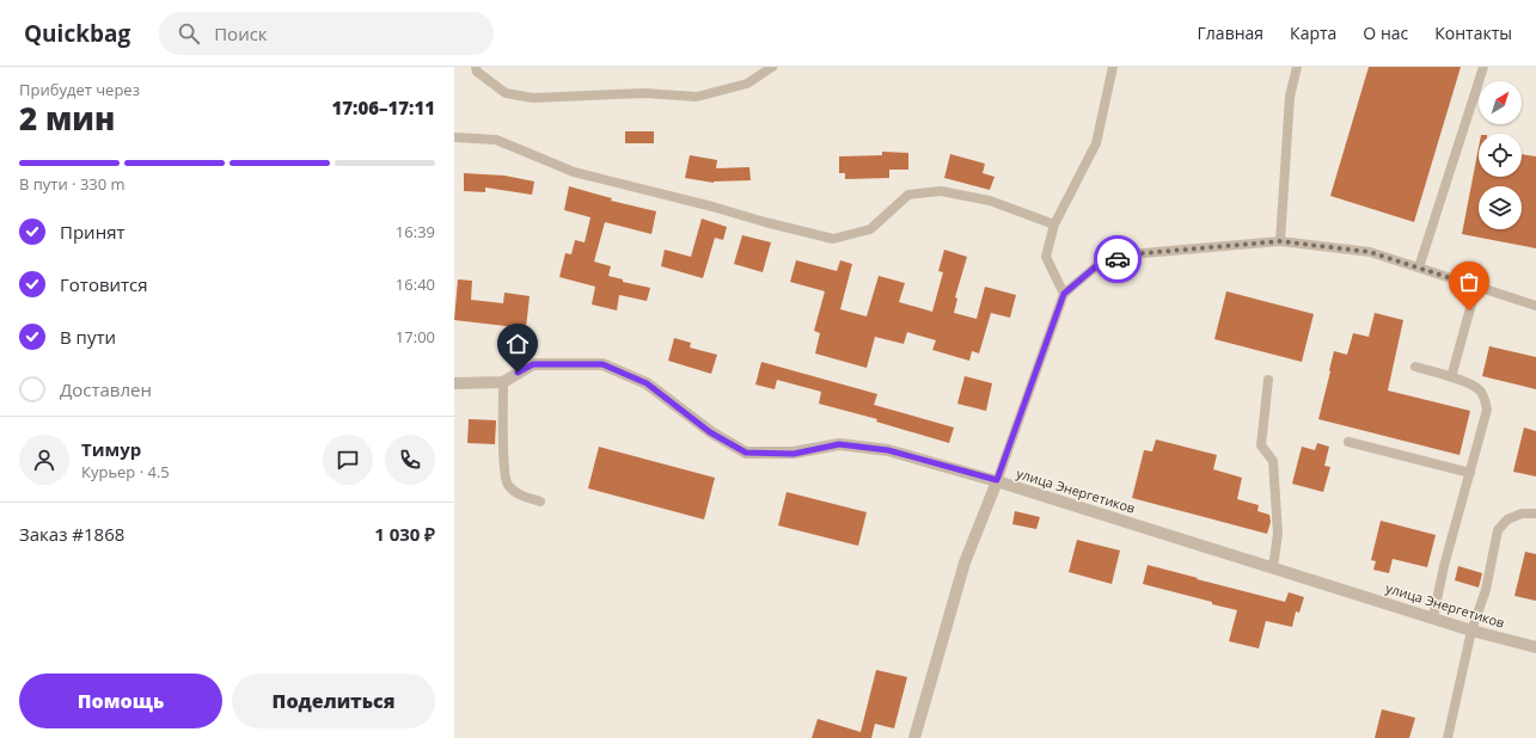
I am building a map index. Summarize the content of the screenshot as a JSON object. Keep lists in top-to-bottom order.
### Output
{
  "streets": {
    "street": ["улица Энергетиков"]
  },
  "north": "top right",
  "page": {
    "header": "Quickbag",
    "search": "Поиск",
    "nav": [
      "Главная",
      "Карта",
      "О нас",
      "Контакты"
    ],
    "heading": ["2 мин", "Прибудет через", "17:06–17:11"],
    "panel": [
      "Тимур",
      "Курьер · 4.5",
      "Заказ #1868",
      "1 030 ₽"
    ],
    "bar": "В пути · 330 m",
    "list": [
      ["Принят", "16:39"],
      ["Готовится", "16:40"],
      ["В пути", "17:00"],
      "Доставлен"
    ],
    "buttons": ["Помощь", "Поделиться"]
  }
}
